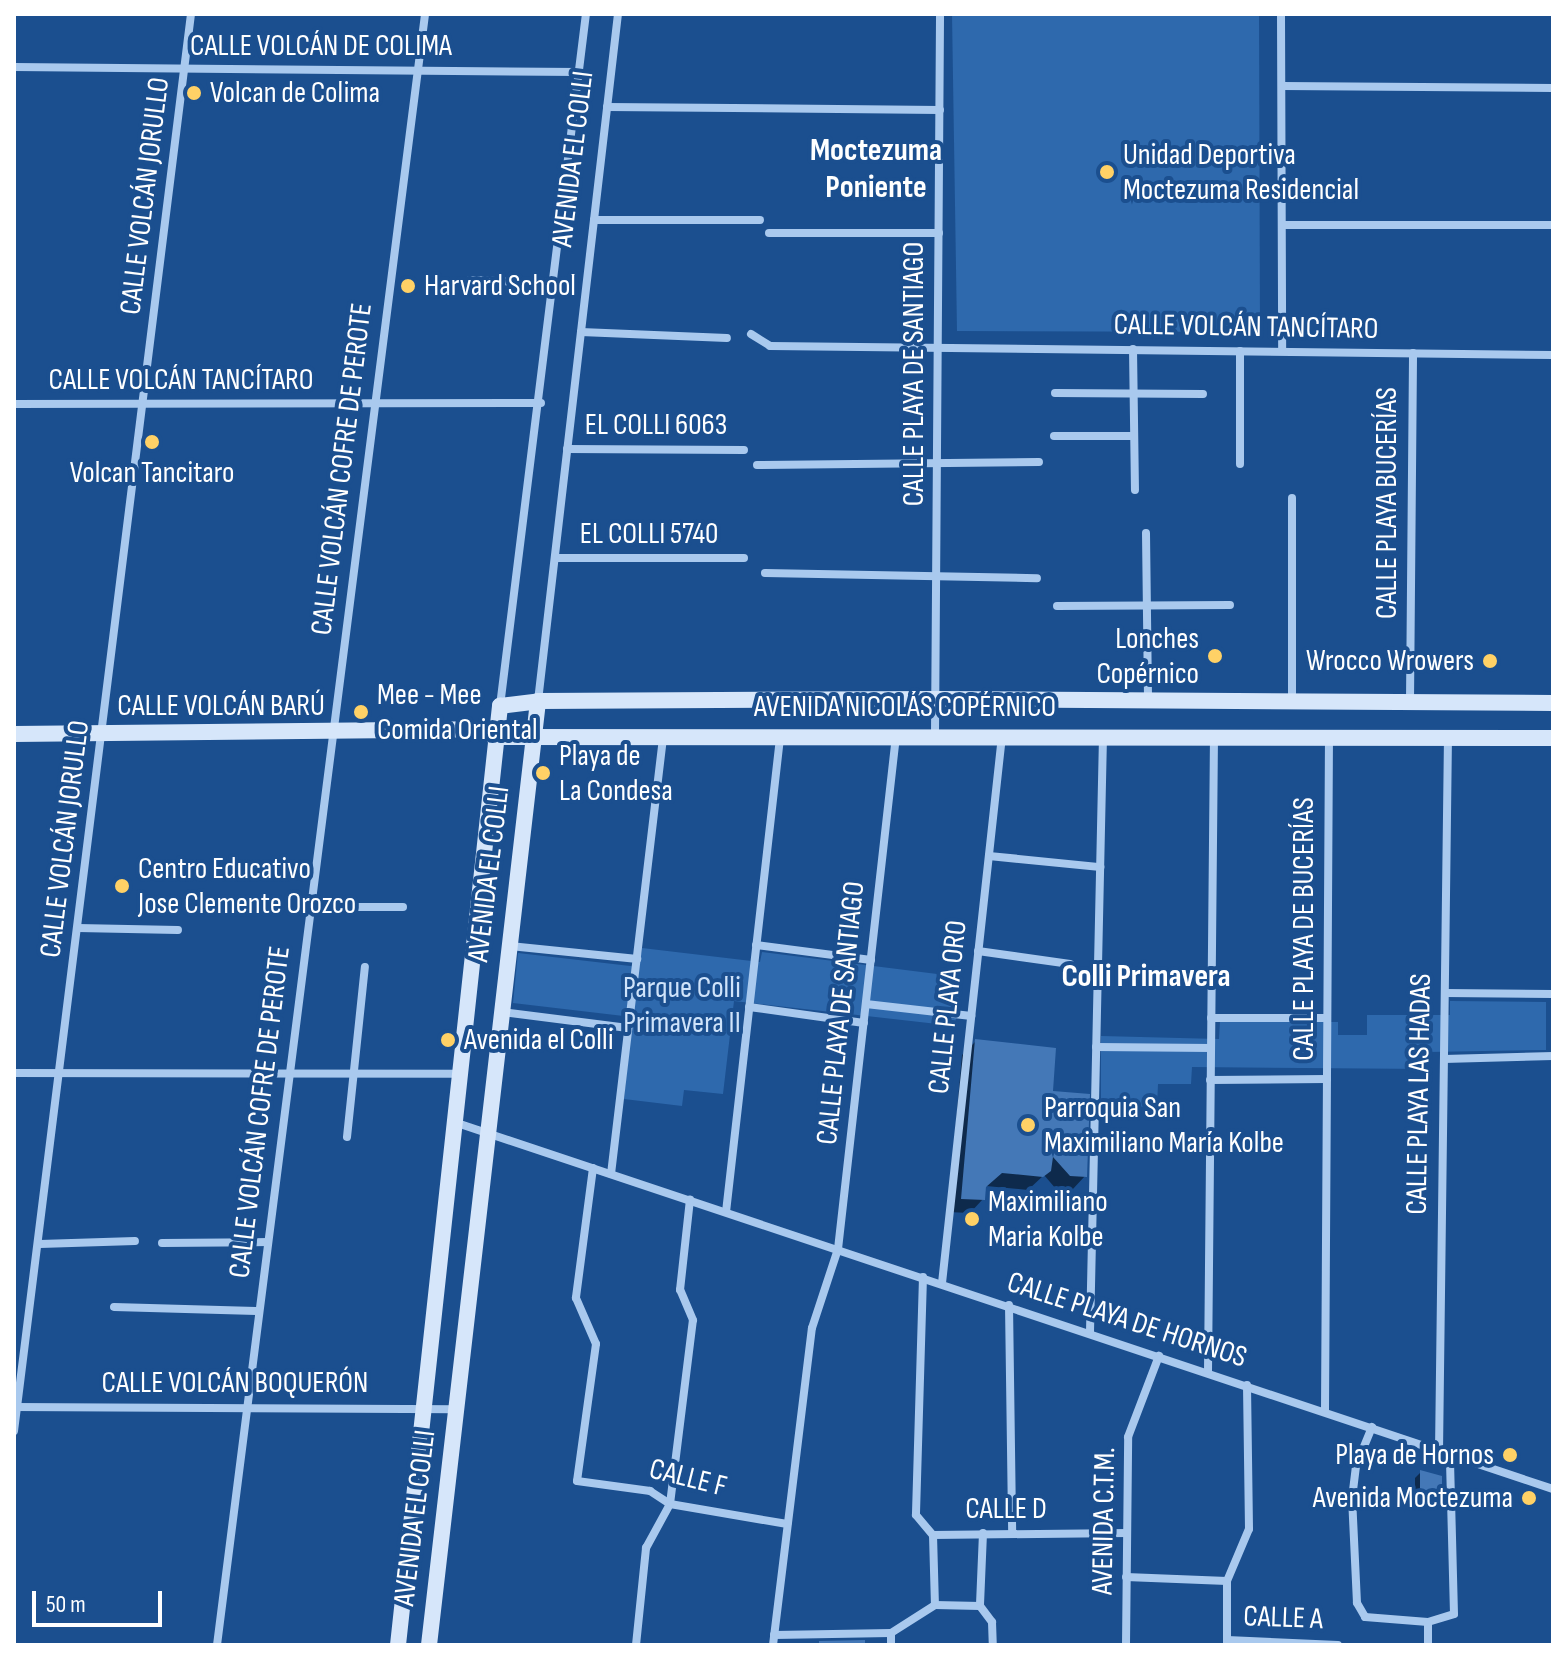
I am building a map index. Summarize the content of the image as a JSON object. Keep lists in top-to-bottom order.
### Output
{
  "streets": {
    "street": [
      "CALLE VOLCÁN DE COLIMA",
      "AVENIDA EL COLLI",
      "CALLE VOLCÁN JORULLO",
      "CALLE VOLCÁN TANCÍTARO",
      "CALLE PLAYA DE SANTIAGO",
      "EL COLLI 6063",
      "CALLE VOLCÁN COFRE DE PEROTE",
      "CALLE PLAYA BUCERÍAS",
      "EL COLLI 5740",
      "CALLE VOLCÁN BARÚ",
      "AVENIDA NICOLÁS COPÉRNICO",
      "CALLE PLAYA DE BUCERÍAS",
      "CALLE PLAYA ORO",
      "CALLE PLAYA LAS HADAS",
      "CALLE PLAYA DE HORNOS",
      "CALLE VOLCÁN BOQUERÓN",
      "CALLE F",
      "CALLE D",
      "AVENIDA C.T.M.",
      "CALLE A"
    ]
  },
  "crossings": [
    ["CALLE VOLCÁN DE COLIMA", "AVENIDA EL COLLI"],
    ["CALLE VOLCÁN DE COLIMA", "CALLE VOLCÁN JORULLO"],
    ["CALLE VOLCÁN DE COLIMA", "CALLE VOLCÁN COFRE DE PEROTE"],
    ["AVENIDA EL COLLI", "CALLE VOLCÁN TANCÍTARO"],
    ["AVENIDA EL COLLI", "EL COLLI 6063"],
    ["AVENIDA EL COLLI", "EL COLLI 5740"],
    ["AVENIDA EL COLLI", "CALLE VOLCÁN BARÚ"],
    ["AVENIDA EL COLLI", "AVENIDA NICOLÁS COPÉRNICO"],
    ["AVENIDA EL COLLI", "CALLE PLAYA DE HORNOS"],
    ["AVENIDA EL COLLI", "CALLE VOLCÁN BOQUERÓN"],
    ["CALLE VOLCÁN JORULLO", "CALLE VOLCÁN TANCÍTARO"],
    ["CALLE VOLCÁN JORULLO", "CALLE VOLCÁN BARÚ"],
    ["CALLE VOLCÁN JORULLO", "CALLE VOLCÁN BOQUERÓN"],
    ["CALLE VOLCÁN TANCÍTARO", "CALLE PLAYA DE SANTIAGO"],
    ["CALLE VOLCÁN TANCÍTARO", "CALLE VOLCÁN COFRE DE PEROTE"],
    ["CALLE VOLCÁN TANCÍTARO", "CALLE PLAYA BUCERÍAS"],
    ["CALLE PLAYA DE SANTIAGO", "AVENIDA NICOLÁS COPÉRNICO"],
    ["CALLE PLAYA DE SANTIAGO", "CALLE PLAYA DE HORNOS"],
    ["CALLE PLAYA DE SANTIAGO", "CALLE F"],
    ["CALLE VOLCÁN COFRE DE PEROTE", "CALLE VOLCÁN BARÚ"],
    ["CALLE VOLCÁN COFRE DE PEROTE", "CALLE VOLCÁN BOQUERÓN"],
    ["CALLE PLAYA BUCERÍAS", "AVENIDA NICOLÁS COPÉRNICO"],
    ["CALLE VOLCÁN BARÚ", "AVENIDA NICOLÁS COPÉRNICO"],
    ["AVENIDA NICOLÁS COPÉRNICO", "CALLE PLAYA DE BUCERÍAS"],
    ["AVENIDA NICOLÁS COPÉRNICO", "CALLE PLAYA ORO"],
    ["AVENIDA NICOLÁS COPÉRNICO", "CALLE PLAYA LAS HADAS"],
    ["CALLE PLAYA DE BUCERÍAS", "CALLE PLAYA DE HORNOS"],
    ["CALLE PLAYA ORO", "CALLE PLAYA DE HORNOS"],
    ["CALLE PLAYA LAS HADAS", "CALLE PLAYA DE HORNOS"],
    ["CALLE PLAYA DE HORNOS", "CALLE F"],
    ["CALLE PLAYA DE HORNOS", "AVENIDA C.T.M."],
    ["CALLE D", "AVENIDA C.T.M."]
  ],
  "districts": ["Moctezuma Poniente", "Colli Primavera"],
  "parks": ["Parque Colli Primavera II"],
  "places": [
    "Volcan de Colima",
    "Unidad Deportiva Moctezuma Residencial",
    "Harvard School",
    "Volcan Tancitaro",
    "Lonches Copérnico",
    "Wrocco Wrowers",
    "Mee - Mee Comida Oriental",
    "Playa de La Condesa",
    "Centro Educativo Jose Clemente Orozco",
    "Avenida el Colli",
    "Parroquia San Maximiliano María Kolbe",
    "Maximiliano Maria Kolbe",
    "Playa de Hornos",
    "Avenida Moctezuma"
  ],
  "scale_bar": "50 m"
}
